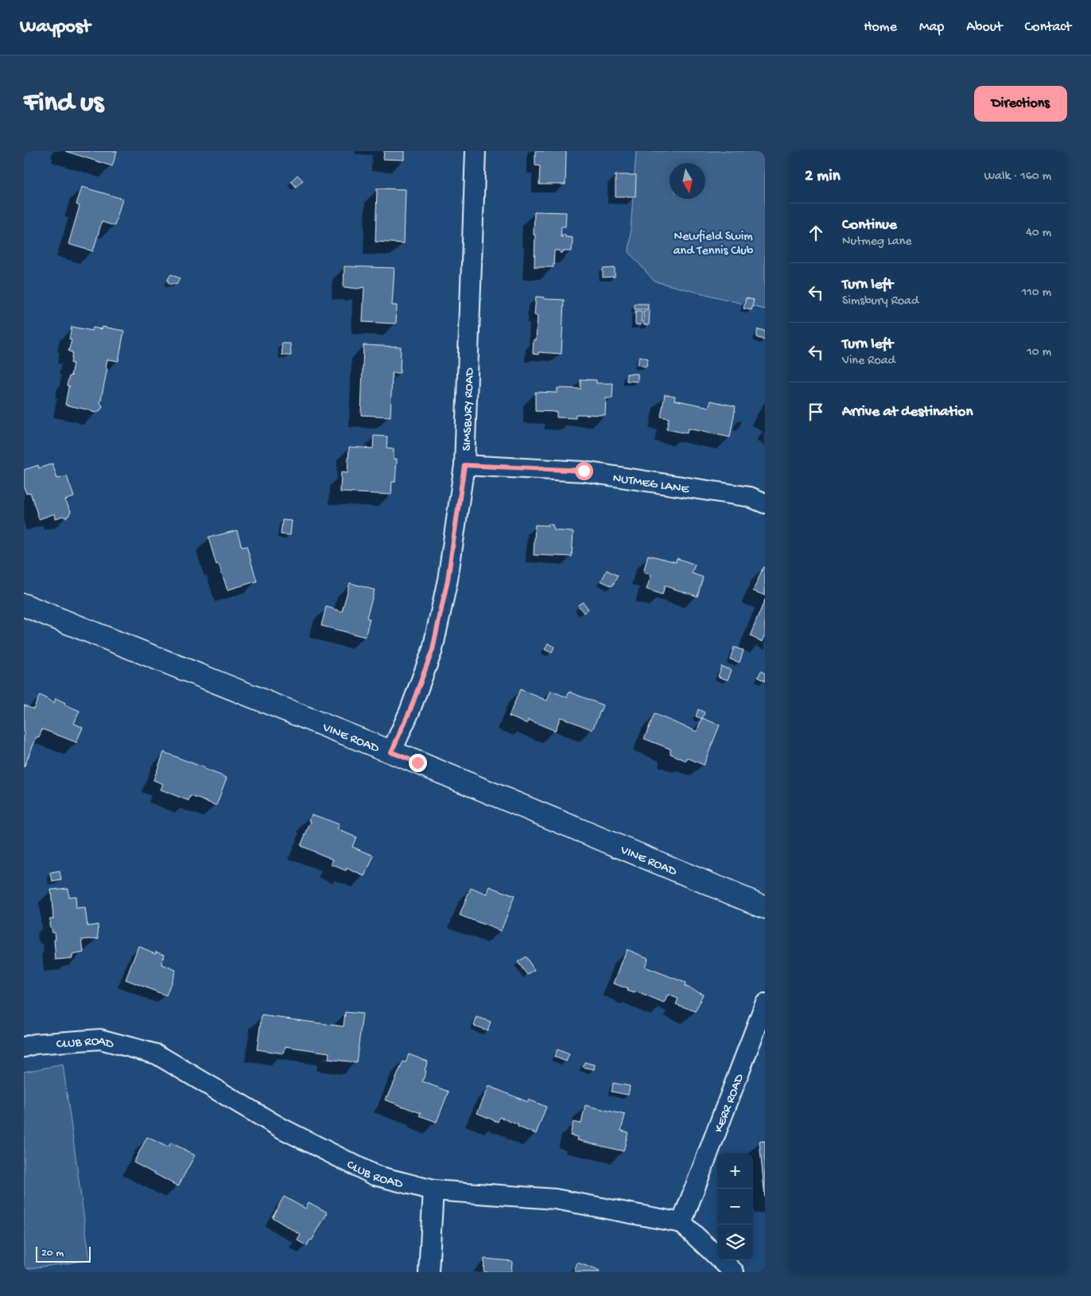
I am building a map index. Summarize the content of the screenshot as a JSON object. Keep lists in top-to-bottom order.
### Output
{
  "streets": {
    "street": [
      "SIMSBURY ROAD",
      "NUTMEG LANE",
      "VINE ROAD",
      "CLUB ROAD",
      "KERR ROAD"
    ]
  },
  "crossings": [
    ["SIMSBURY ROAD", "NUTMEG LANE"],
    ["SIMSBURY ROAD", "VINE ROAD"],
    ["CLUB ROAD", "KERR ROAD"]
  ],
  "parks": ["Newfield Swim and Tennis Club"],
  "scale_bar": "20 m",
  "north": "bottom",
  "page": {
    "header": "Waypost",
    "nav": [
      "Home",
      "Map",
      "About",
      "Contact"
    ],
    "buttons": "Directions",
    "title": "Find us",
    "heading": ["2 min", "Walk · 160 m"],
    "list": [
      ["Continue", "Nutmeg Lane", "40 m"],
      ["Turn left", "Simsbury Road", "110 m"],
      ["Turn left", "Vine Road", "10 m"],
      "Arrive at destination"
    ],
    "map_buttons": ["+", "−"],
    "scale": "20 m"
  }
}
